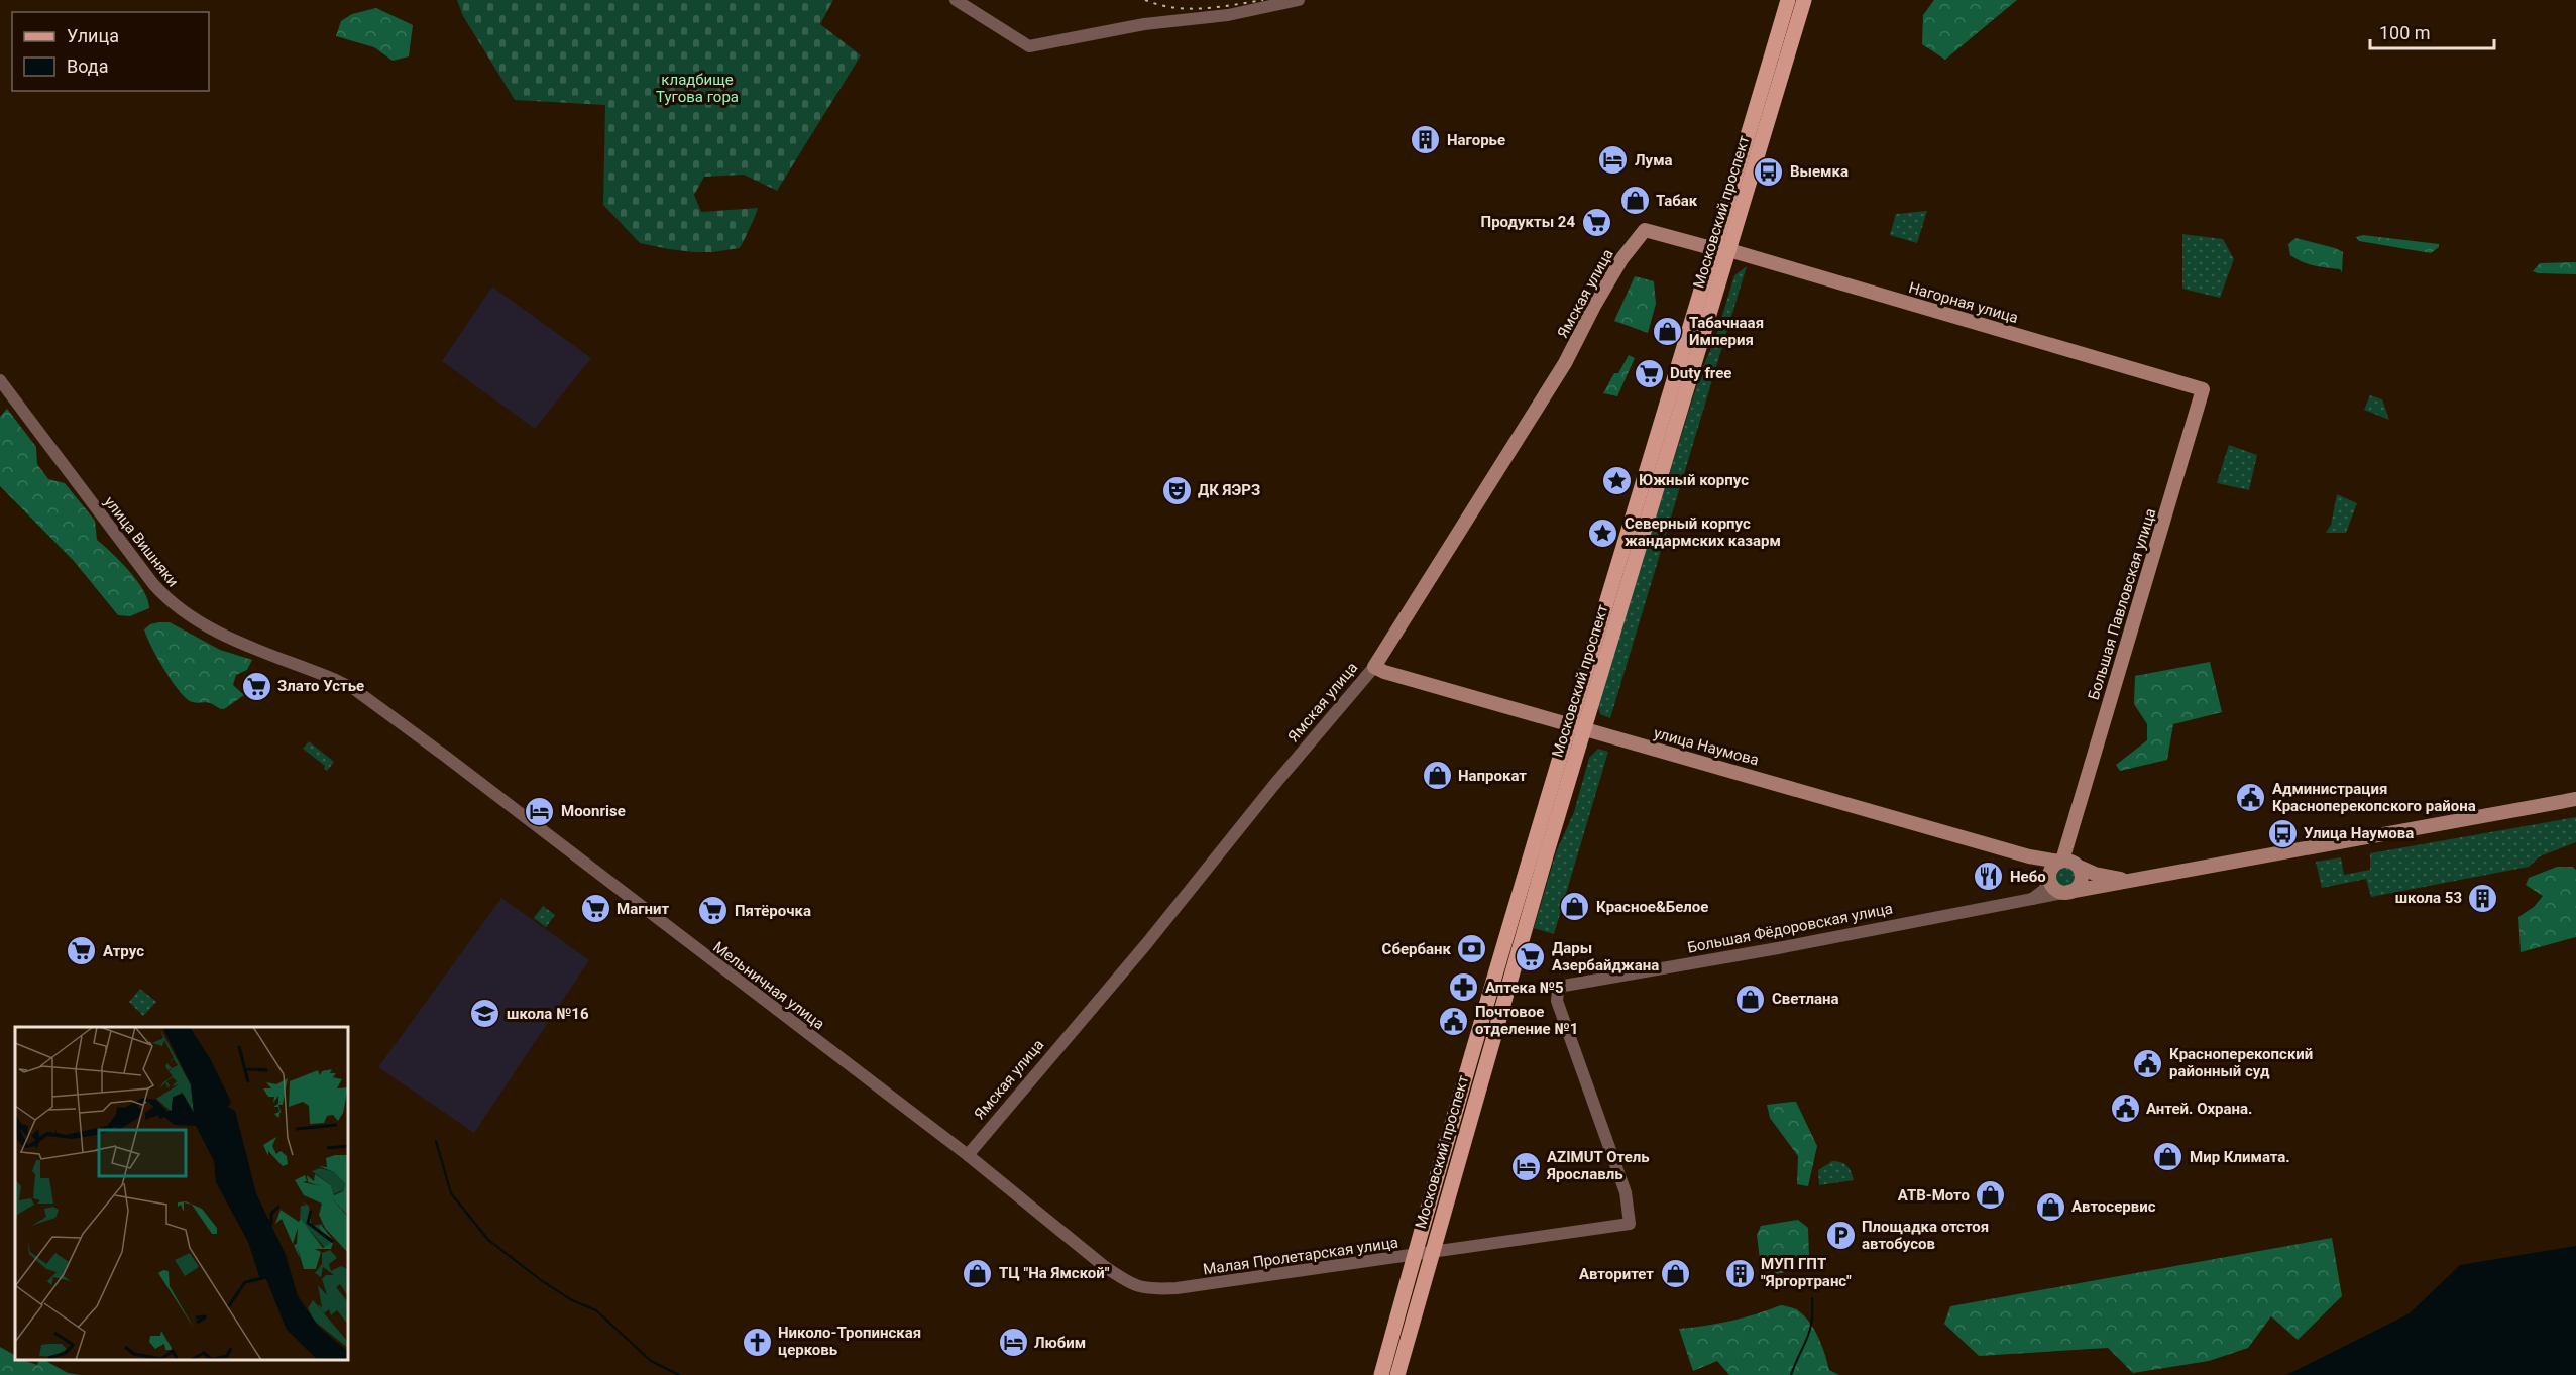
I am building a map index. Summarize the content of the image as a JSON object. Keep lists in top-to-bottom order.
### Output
{
  "streets": {
    "main road": [
      "Московский проспект",
      "Ямская улица",
      "Нагорная улица",
      "Большая Павловская улица",
      "улица Наумова",
      "Большая Фёдоровская улица"
    ],
    "street": ["улица Вишняки", "Мельничная улица", "Малая Пролетарская улица"]
  },
  "crossings": [
    ["Московский проспект", "Нагорная улица"],
    ["Московский проспект", "улица Наумова"],
    ["Московский проспект", "Малая Пролетарская улица"],
    ["Ямская улица", "Нагорная улица"],
    ["Ямская улица", "улица Наумова"],
    ["Ямская улица", "Мельничная улица"],
    ["Нагорная улица", "Большая Павловская улица"],
    ["улица Вишняки", "Мельничная улица"],
    ["Большая Павловская улица", "улица Наумова"],
    ["Большая Павловская улица", "Большая Фёдоровская улица"],
    ["улица Наумова", "Большая Фёдоровская улица"],
    ["Большая Фёдоровская улица", "Малая Пролетарская улица"],
    ["Мельничная улица", "Малая Пролетарская улица"]
  ],
  "parks": ["кладбище Тугова гора"],
  "places": {
    "building": ["Нагорье", "школа 53", "МУП ГПТ \"Яргортранс\""],
    "hotel": [
      "Лума",
      "Moonrise",
      "AZIMUT Отель Ярославль",
      "Любим"
    ],
    "bus stop": ["Выемка", "Улица Наумова"],
    "shop": [
      "Табак",
      "Табачнаая Империя",
      "Напрокат",
      "Красное&Белое",
      "Светлана",
      "Мир Климата.",
      "АТВ-Мото",
      "Автосервис",
      "ТЦ \"На Ямской\"",
      "Авторитет"
    ],
    "supermarket": [
      "Продукты 24",
      "Duty free",
      "Злато Устье",
      "Магнит",
      "Пятёрочка",
      "Атрус",
      "Дары Азербайджана"
    ],
    "place": ["Южный корпус", "Северный корпус жандармских казарм"],
    "theatre": ["ДК ЯЭРЗ"],
    "public building": [
      "Администрация Красноперекопского района",
      "Почтовое отделение №1",
      "Красноперекопский районный суд",
      "Антей. Охрана."
    ],
    "restaurant": ["Небо"],
    "bank": ["Сбербанк"],
    "pharmacy": ["Аптека №5"],
    "school or university": ["школа №16"],
    "parking": ["Площадка отстоя автобусов"],
    "church": ["Николо-Тропинская церковь"]
  },
  "legend": ["Улица", "Вода"],
  "scale_bar": "100 m"
}
